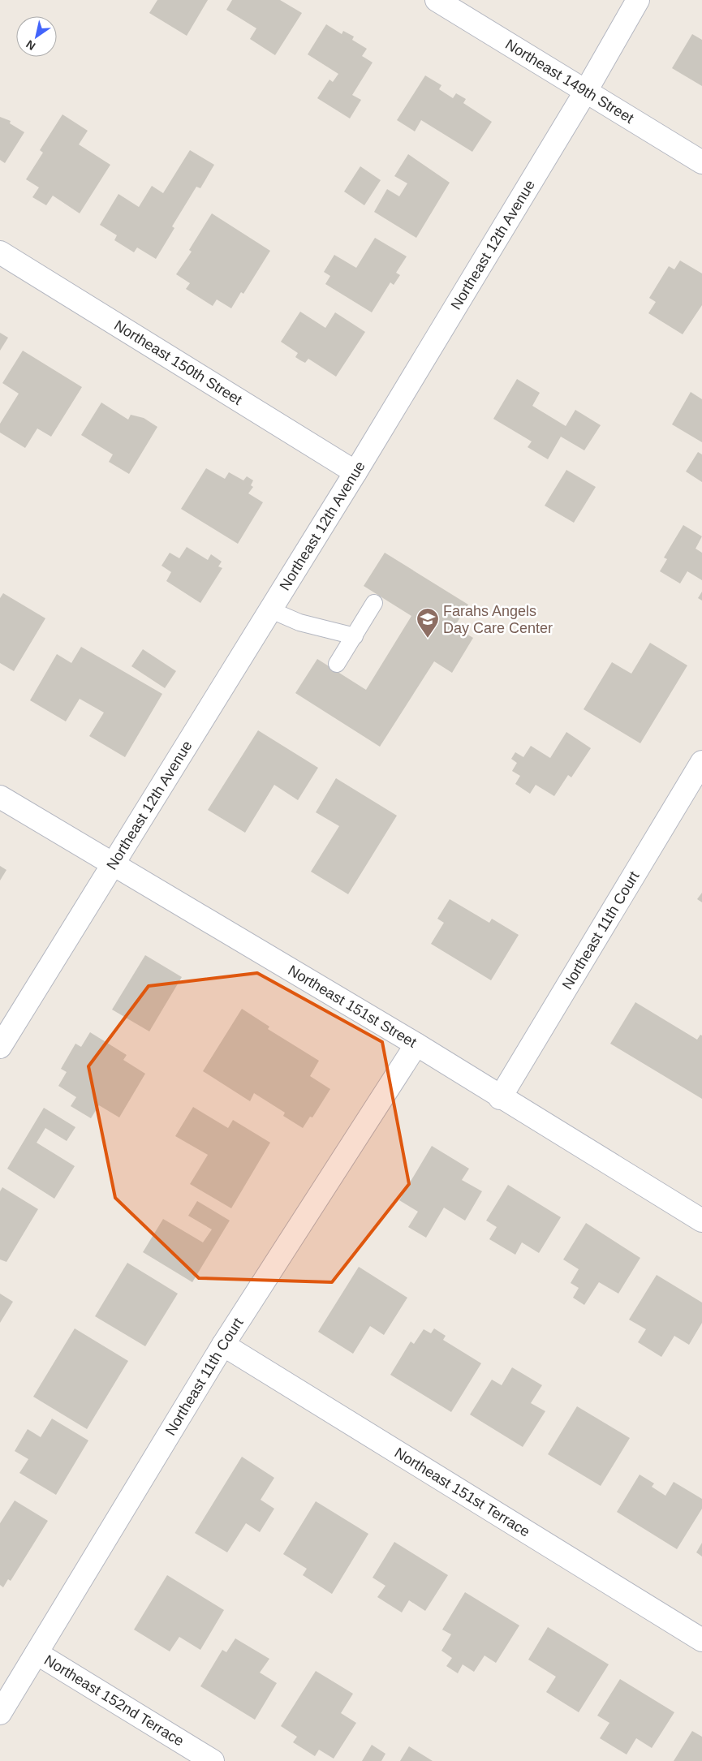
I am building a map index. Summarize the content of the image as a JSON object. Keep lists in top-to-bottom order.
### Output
{
  "streets": {
    "street": [
      "Northeast 149th Street",
      "Northeast 12th Avenue",
      "Northeast 150th Street",
      "Northeast 11th Court",
      "Northeast 151st Street",
      "Northeast 151st Terrace",
      "Northeast 152nd Terrace"
    ]
  },
  "crossings": [
    ["Northeast 149th Street", "Northeast 12th Avenue"],
    ["Northeast 12th Avenue", "Northeast 150th Street"],
    ["Northeast 12th Avenue", "Northeast 151st Street"],
    ["Northeast 11th Court", "Northeast 151st Street"],
    ["Northeast 11th Court", "Northeast 151st Terrace"],
    ["Northeast 11th Court", "Northeast 152nd Terrace"]
  ],
  "places": {
    "school or university": ["Farahs Angels Day Care Center"]
  },
  "north": "bottom left"
}
